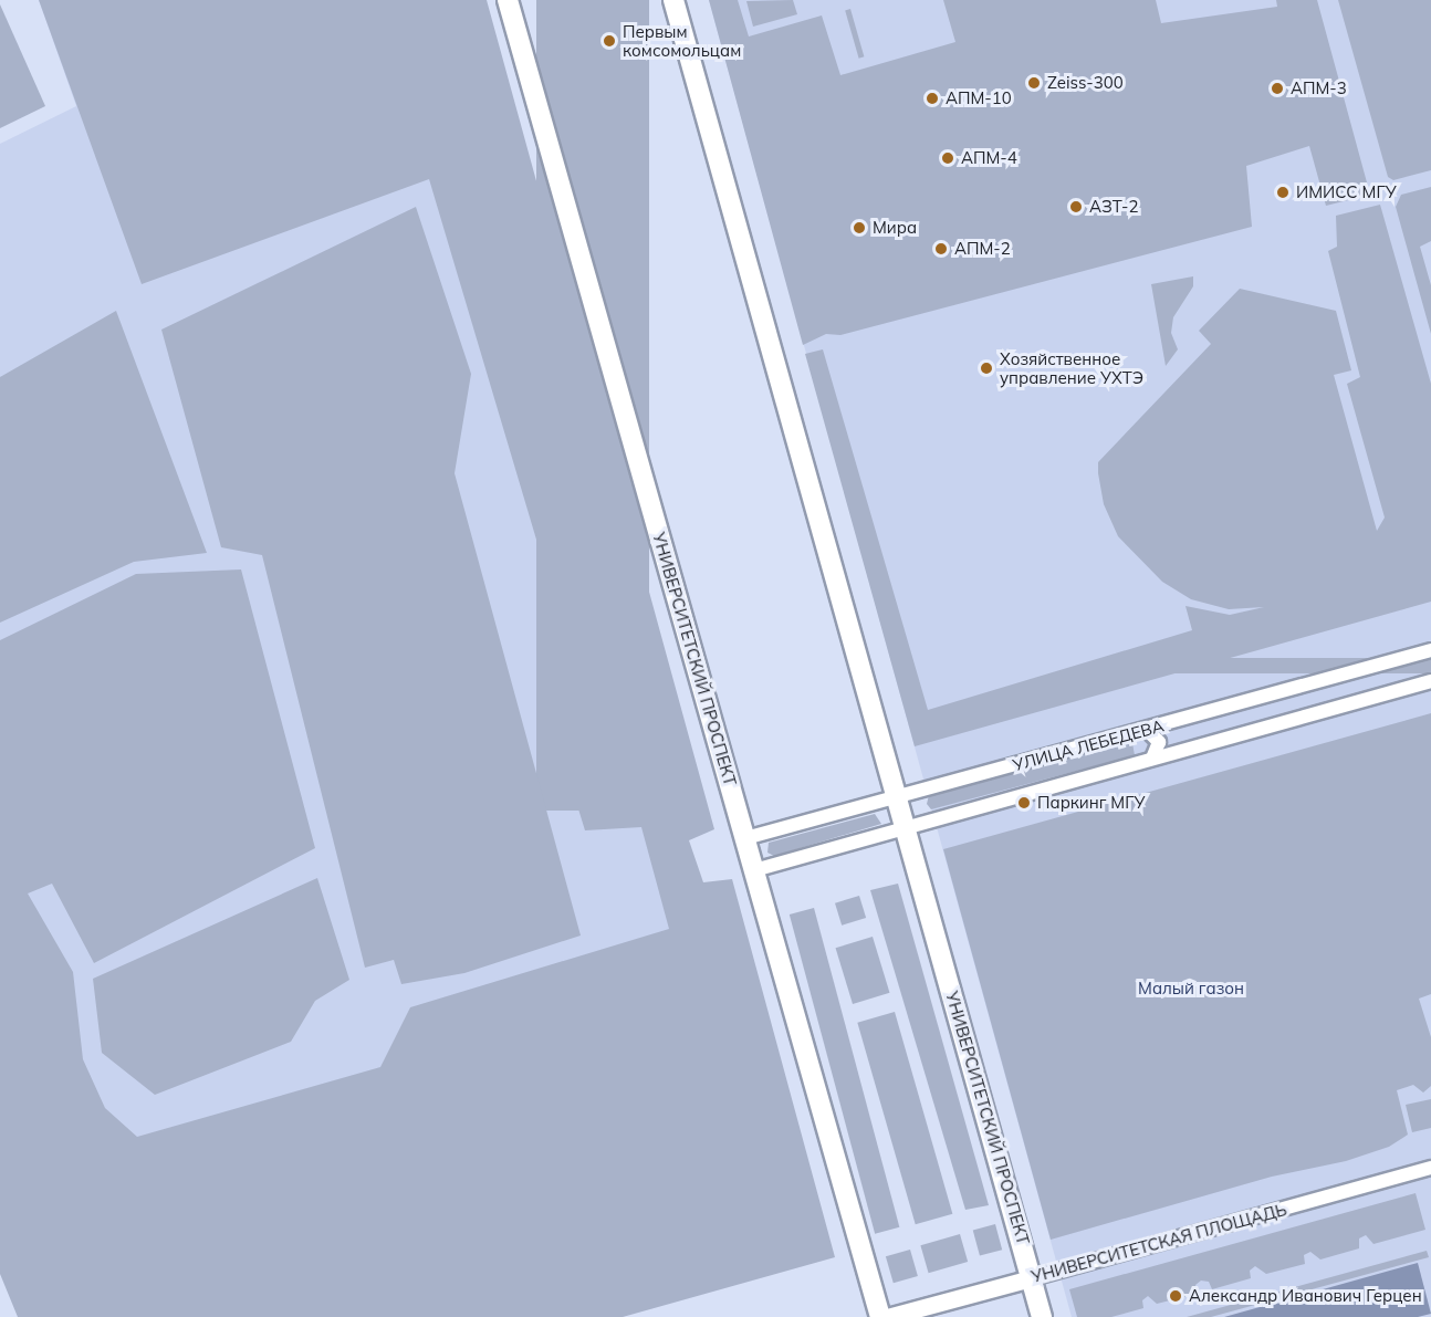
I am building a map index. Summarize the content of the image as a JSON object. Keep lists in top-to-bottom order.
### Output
{
  "streets": {
    "main road": ["УНИВЕРСИТЕТСКИЙ ПРОСПЕКТ"],
    "street": ["УЛИЦА ЛЕБЕДЕВА", "УНИВЕРСИТЕТСКАЯ ПЛОЩАДЬ"]
  },
  "crossings": [
    ["УНИВЕРСИТЕТСКИЙ ПРОСПЕКТ", "УЛИЦА ЛЕБЕДЕВА"],
    ["УНИВЕРСИТЕТСКИЙ ПРОСПЕКТ", "УНИВЕРСИТЕТСКАЯ ПЛОЩАДЬ"]
  ],
  "parks": ["Малый газон"],
  "places": [
    "Первым комсомольцам",
    "Zeiss-300",
    "АПМ-3",
    "АПМ-10",
    "АПМ-4",
    "ИМИСС МГУ",
    "АЗТ-2",
    "Мира",
    "АПМ-2",
    "Хозяйственное управление УХТЭ",
    "Паркинг МГУ",
    "Александр Иванович Герцен"
  ]
}
